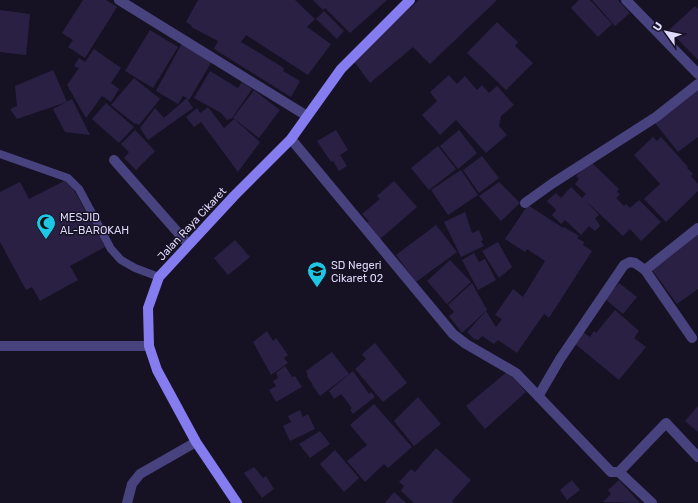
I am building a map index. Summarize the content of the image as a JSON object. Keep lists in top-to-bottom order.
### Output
{
  "streets": {
    "main road": ["Jalan Raya Cikaret"]
  },
  "places": {
    "mosque": ["MESJID AL-BAROKAH"],
    "school or university": ["SD Negeri Cikaret 02"]
  },
  "north": "top left"
}
